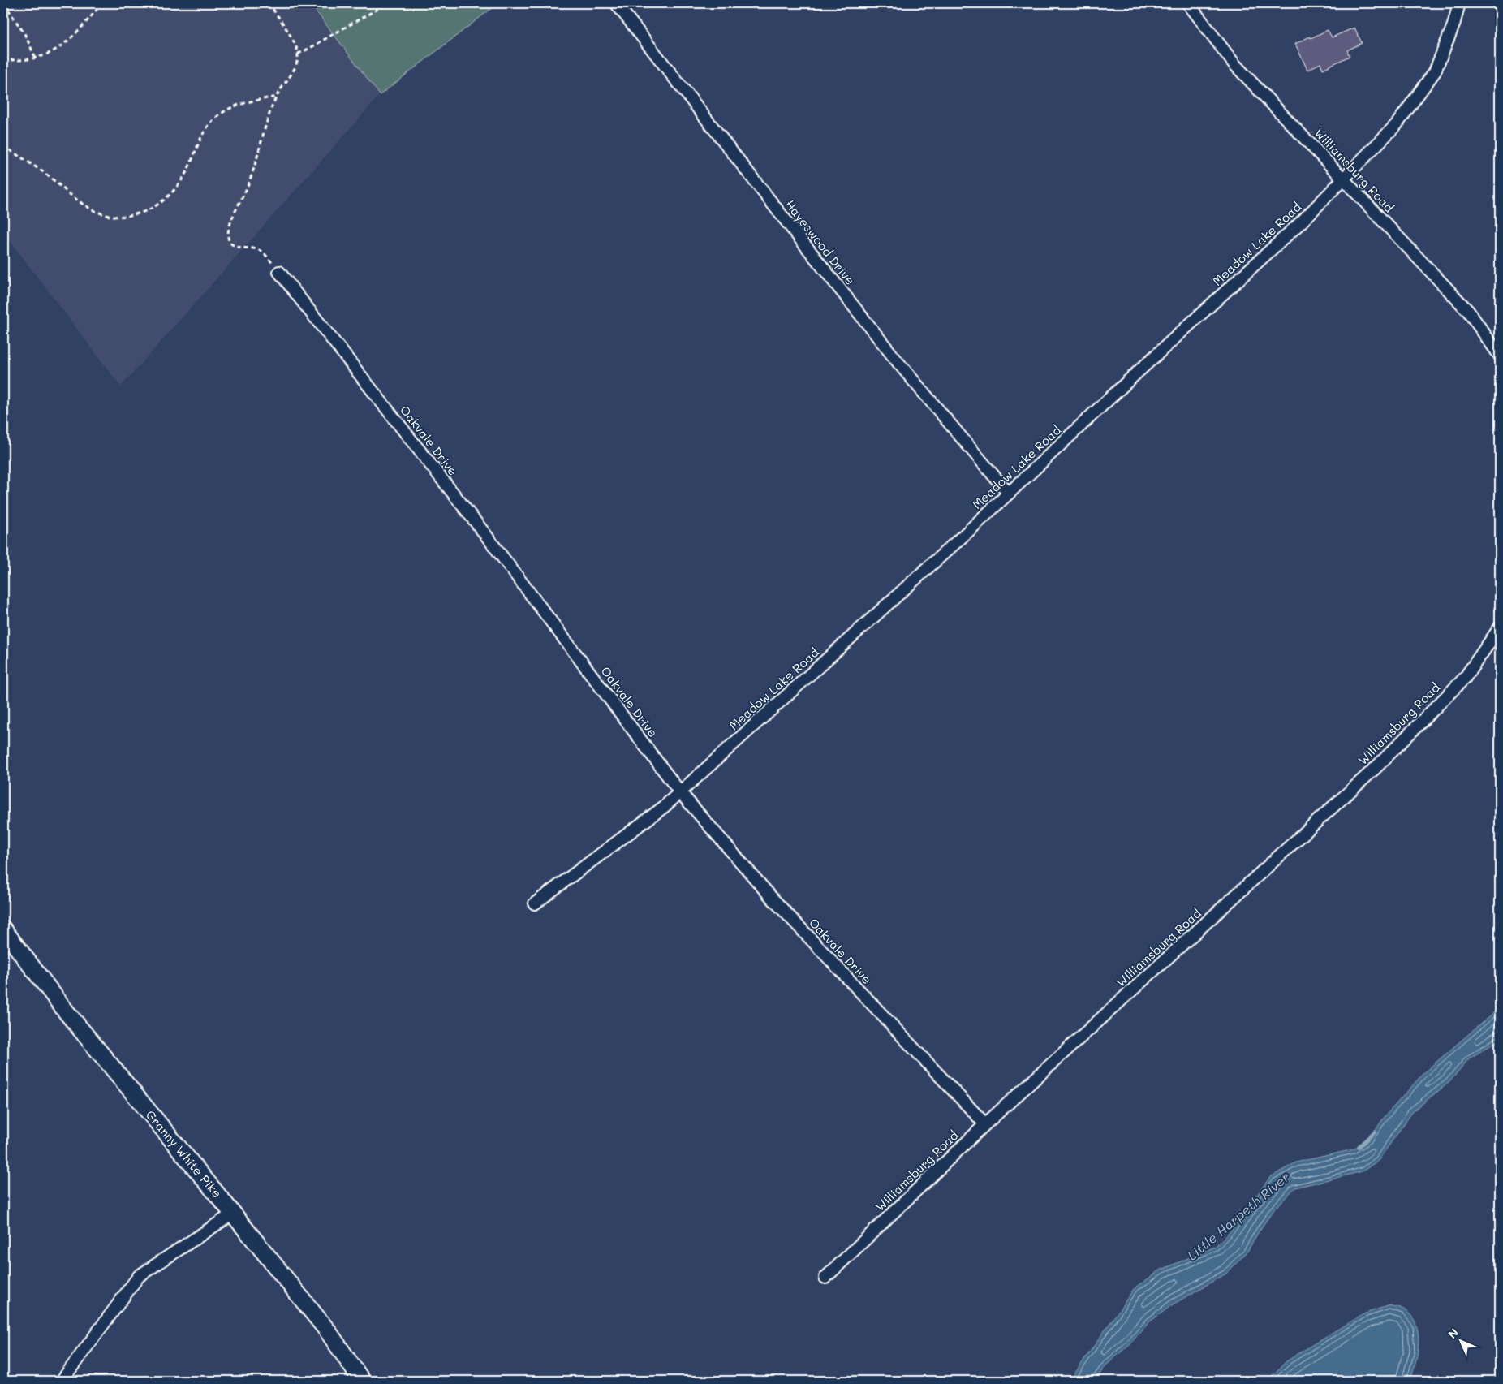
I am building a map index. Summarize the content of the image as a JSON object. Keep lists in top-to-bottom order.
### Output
{
  "streets": {
    "main road": ["Granny White Pike"],
    "street": [
      "Williamsburg Road",
      "Hayeswood Drive",
      "Meadow Lake Road",
      "Oakvale Drive"
    ]
  },
  "crossings": [
    ["Williamsburg Road", "Meadow Lake Road"],
    ["Williamsburg Road", "Oakvale Drive"],
    ["Hayeswood Drive", "Meadow Lake Road"],
    ["Meadow Lake Road", "Oakvale Drive"]
  ],
  "water": ["Little Harpeth River"],
  "north": "top left"
}
